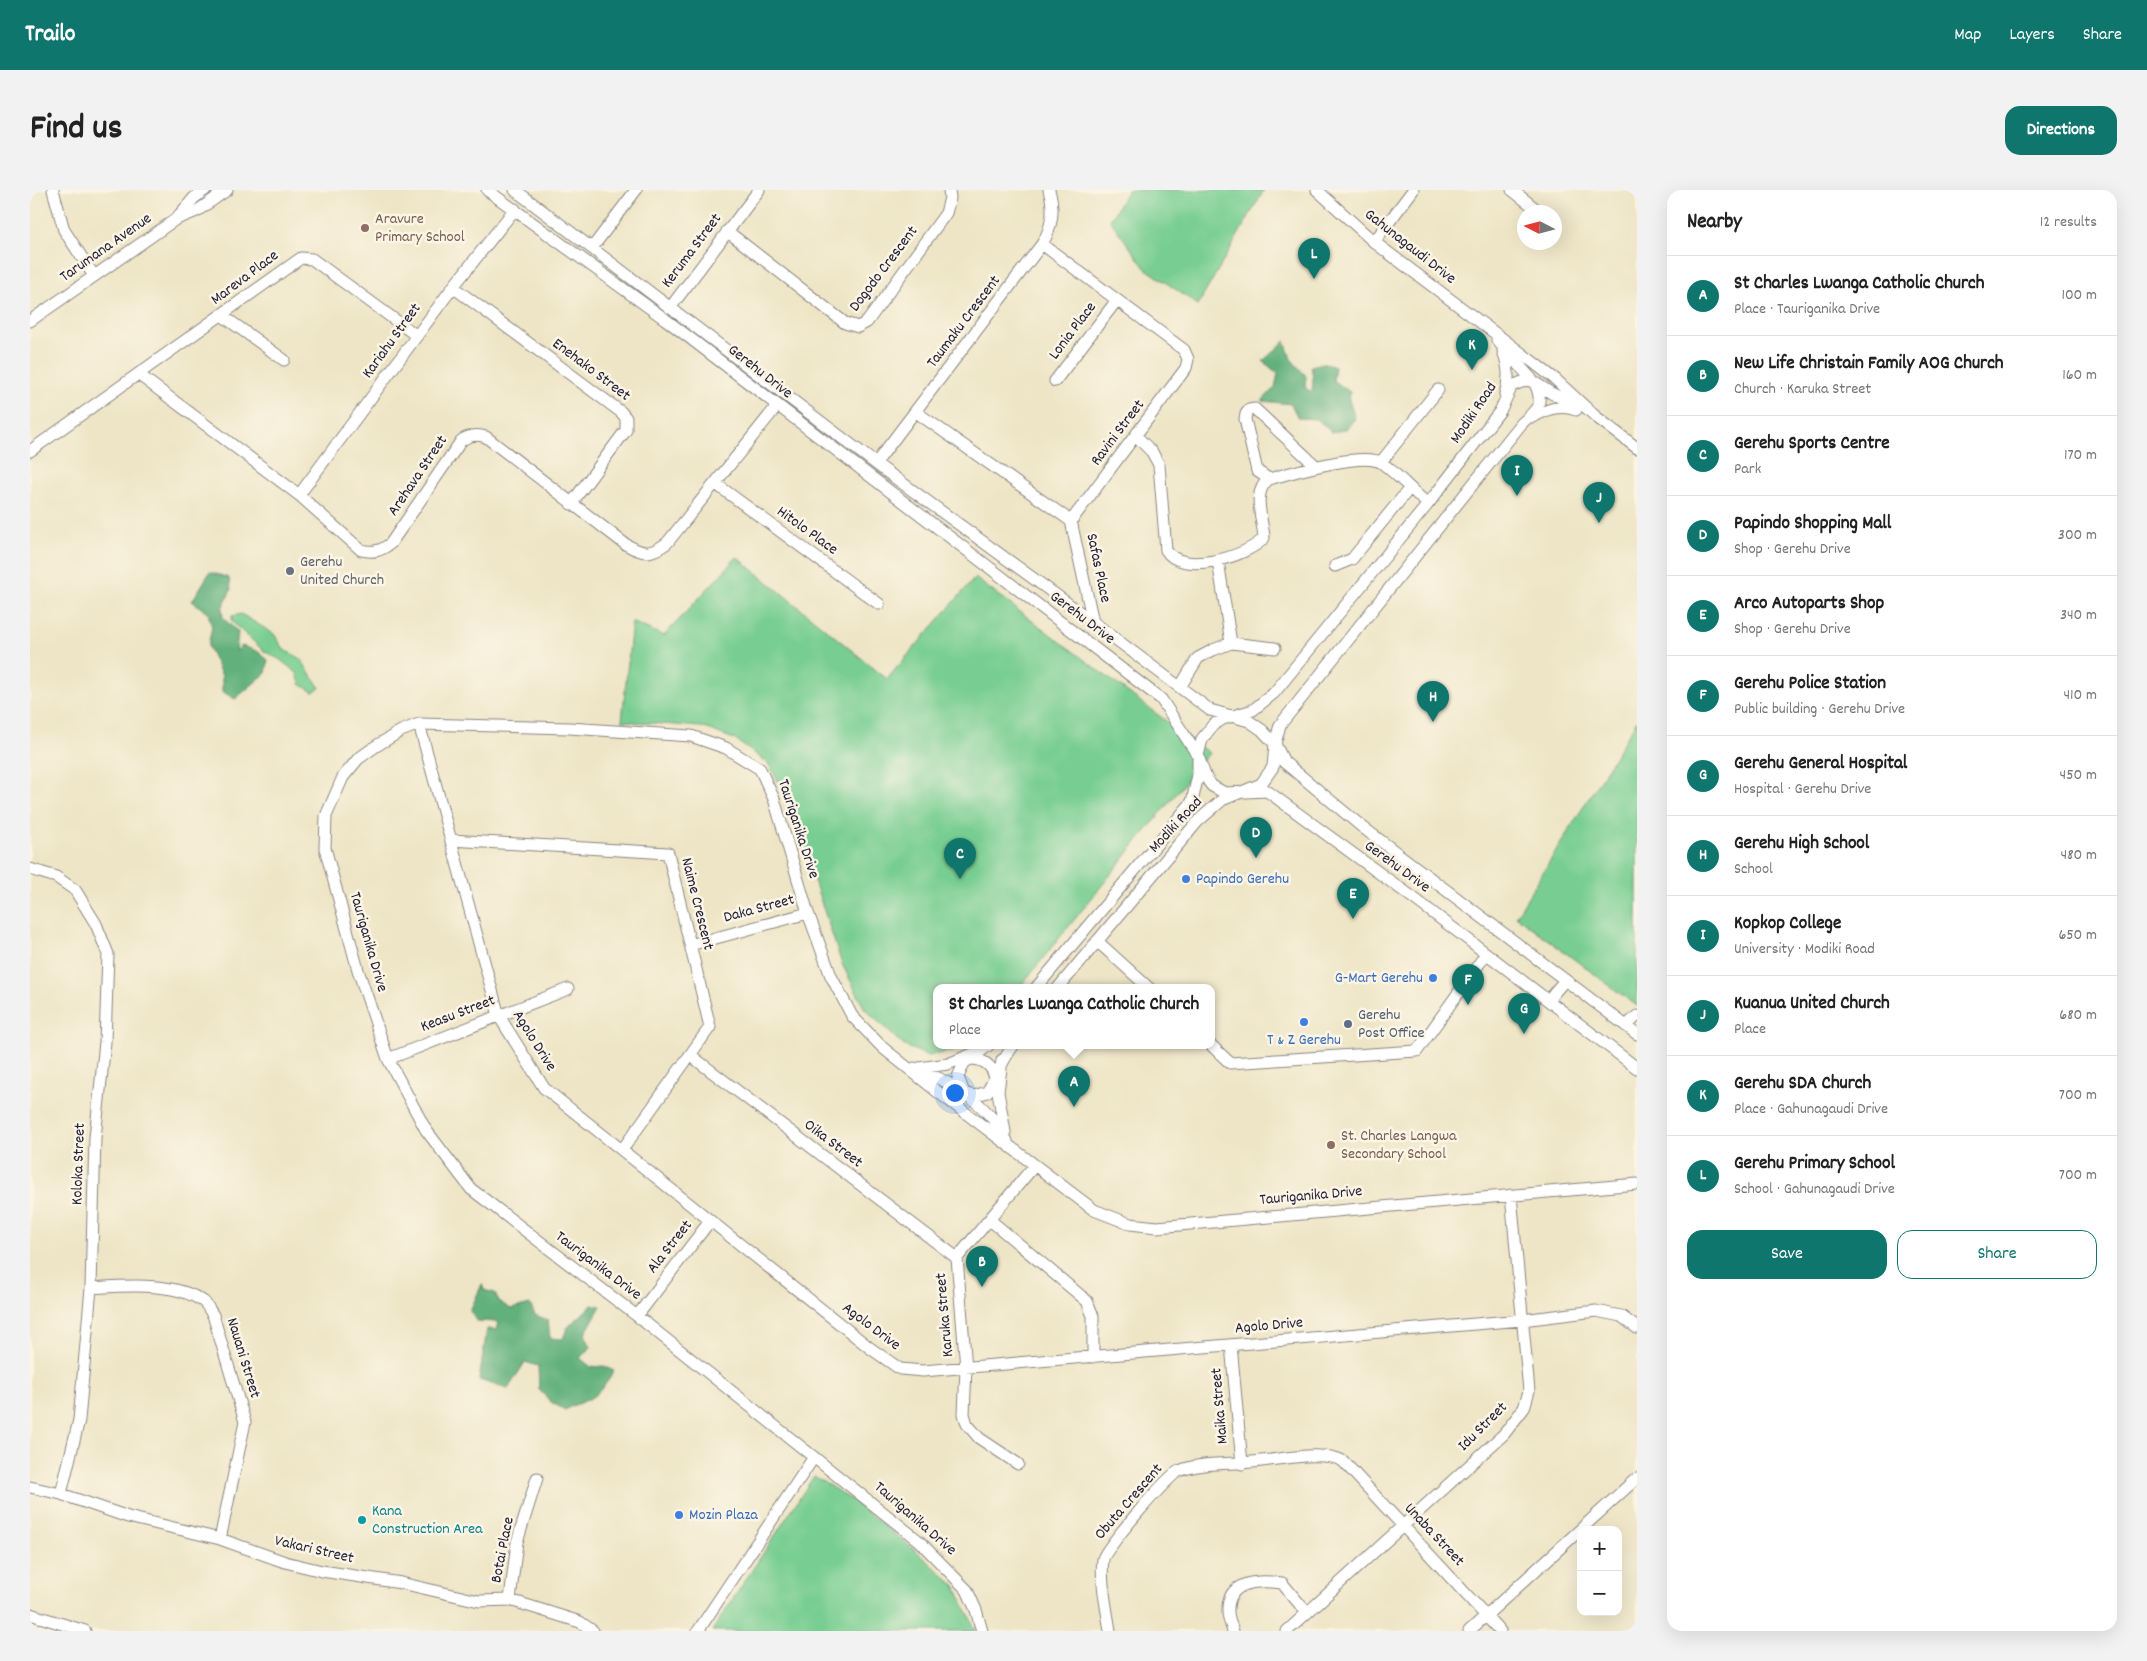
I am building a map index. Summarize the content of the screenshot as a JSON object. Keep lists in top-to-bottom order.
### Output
{
  "streets": {
    "street": [
      "Gahunagaudi Drive",
      "Tarumana Avenue",
      "Keruma Street",
      "Dogodo Crescent",
      "Mareva Place",
      "Taumaku Crescent",
      "Lonia Place",
      "Kariahu Street",
      "Enehako Street",
      "Gerehu Drive",
      "Modiki Road",
      "Ravini Street",
      "Arehava Street",
      "Hitolo Place",
      "Safas Place",
      "Tauriganika Drive",
      "Naime Crescent",
      "Daka Street",
      "Keasu Street",
      "Agolo Drive",
      "Oika Street",
      "Koloka Street",
      "Ala Street",
      "Karuka Street",
      "Nauani Street",
      "Maika Street",
      "Idu Street",
      "Obuta Crescent",
      "Unaba Street",
      "Vakari Street",
      "Botai Place"
    ]
  },
  "crossings": [
    ["Gahunagaudi Drive", "Modiki Road"],
    ["Keruma Street", "Dogodo Crescent"],
    ["Keruma Street", "Gerehu Drive"],
    ["Mareva Place", "Kariahu Street"],
    ["Mareva Place", "Arehava Street"],
    ["Taumaku Crescent", "Gerehu Drive"],
    ["Taumaku Crescent", "Ravini Street"],
    ["Lonia Place", "Ravini Street"],
    ["Kariahu Street", "Enehako Street"],
    ["Kariahu Street", "Gerehu Drive"],
    ["Kariahu Street", "Arehava Street"],
    ["Enehako Street", "Arehava Street"],
    ["Gerehu Drive", "Modiki Road"],
    ["Gerehu Drive", "Arehava Street"],
    ["Gerehu Drive", "Safas Place"],
    ["Ravini Street", "Safas Place"],
    ["Arehava Street", "Hitolo Place"],
    ["Tauriganika Drive", "Daka Street"],
    ["Tauriganika Drive", "Keasu Street"],
    ["Tauriganika Drive", "Agolo Drive"],
    ["Tauriganika Drive", "Ala Street"],
    ["Tauriganika Drive", "Karuka Street"],
    ["Tauriganika Drive", "Idu Street"],
    ["Naime Crescent", "Daka Street"],
    ["Naime Crescent", "Agolo Drive"],
    ["Naime Crescent", "Oika Street"],
    ["Keasu Street", "Agolo Drive"],
    ["Agolo Drive", "Ala Street"],
    ["Agolo Drive", "Karuka Street"],
    ["Agolo Drive", "Maika Street"],
    ["Agolo Drive", "Idu Street"],
    ["Oika Street", "Karuka Street"],
    ["Koloka Street", "Nauani Street"],
    ["Koloka Street", "Vakari Street"],
    ["Nauani Street", "Vakari Street"],
    ["Maika Street", "Obuta Crescent"],
    ["Idu Street", "Unaba Street"],
    ["Obuta Crescent", "Unaba Street"],
    ["Vakari Street", "Botai Place"]
  ],
  "places": [
    "Aravure Primary School",
    "Gerehu United Church",
    "Papindo Gerehu",
    "G-Mart Gerehu",
    "T & Z Gerehu",
    "Gerehu Post Office",
    "St. Charles Langwa Secondary School",
    "Mozin Plaza",
    "Kana Construction Area"
  ],
  "north": "left",
  "page": {
    "header": "Trailo",
    "nav": ["Map", "Layers", "Share"],
    "title": "Find us",
    "buttons": [
      "Directions",
      ["Save", "Share"]
    ],
    "heading": ["Nearby", "12 results"],
    "pins": [
      "L",
      "K",
      "I",
      "J",
      "H",
      "D",
      "C",
      "E",
      "F",
      "G",
      "A",
      "B"
    ],
    "list": [
      {
        "mark": "A",
        "name": "St Charles Lwanga Catholic Church",
        "note": "Place · Tauriganika Drive",
        "value": "100 m"
      },
      {
        "mark": "B",
        "name": "New Life Christain Family AOG Church",
        "note": "Church · Karuka Street",
        "value": "160 m"
      },
      {
        "mark": "C",
        "name": "Gerehu Sports Centre",
        "note": "Park",
        "value": "170 m"
      },
      {
        "mark": "D",
        "name": "Papindo Shopping Mall",
        "note": "Shop · Gerehu Drive",
        "value": "300 m"
      },
      {
        "mark": "E",
        "name": "Arco Autoparts Shop",
        "note": "Shop · Gerehu Drive",
        "value": "340 m"
      },
      {
        "mark": "F",
        "name": "Gerehu Police Station",
        "note": "Public building · Gerehu Drive",
        "value": "410 m"
      },
      {
        "mark": "G",
        "name": "Gerehu General Hospital",
        "note": "Hospital · Gerehu Drive",
        "value": "450 m"
      },
      {
        "mark": "H",
        "name": "Gerehu High School",
        "note": "School",
        "value": "480 m"
      },
      {
        "mark": "I",
        "name": "Kopkop College",
        "note": "University · Modiki Road",
        "value": "650 m"
      },
      {
        "mark": "J",
        "name": "Kuanua United Church",
        "note": "Place",
        "value": "680 m"
      },
      {
        "mark": "K",
        "name": "Gerehu SDA Church",
        "note": "Place · Gahunagaudi Drive",
        "value": "700 m"
      },
      {
        "mark": "L",
        "name": "Gerehu Primary School",
        "note": "School · Gahunagaudi Drive",
        "value": "700 m"
      }
    ],
    "popup": ["St Charles Lwanga Catholic Church", "Place"],
    "map_buttons": ["+", "−"]
  }
}
